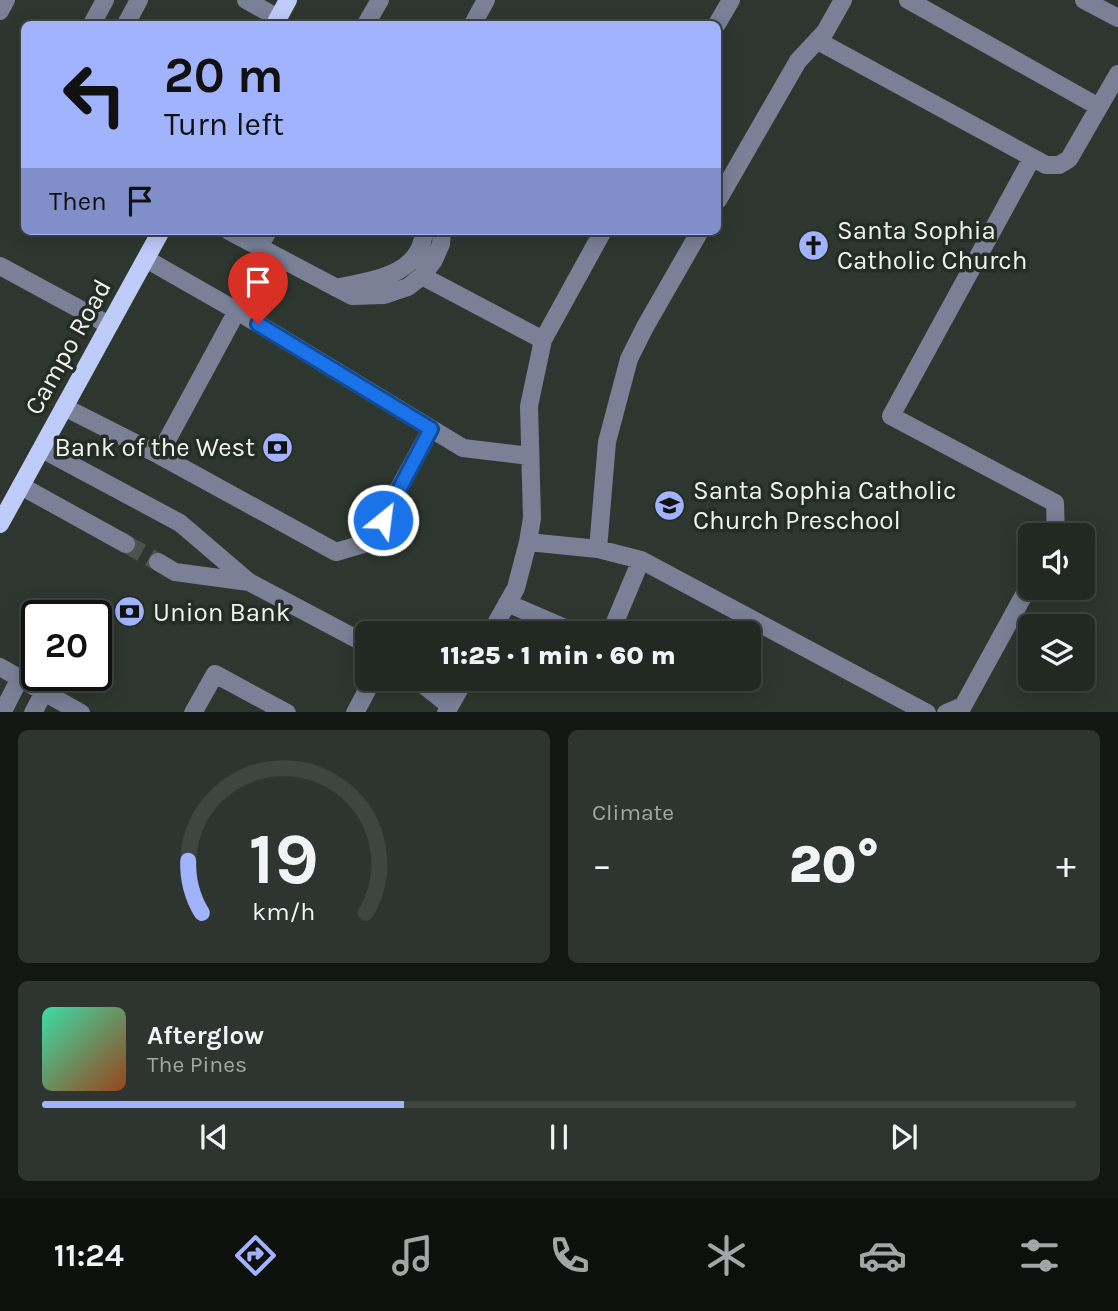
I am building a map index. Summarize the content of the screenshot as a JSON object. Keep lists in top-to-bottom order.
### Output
{
  "streets": {
    "main road": ["Campo Road"]
  },
  "places": {
    "church": ["Santa Sophia Catholic Church"],
    "bank": ["Bank of the West", "Union Bank"],
    "school or university": ["Santa Sophia Catholic Church Preschool"]
  },
  "page": {
    "turn": ["20 m", "Turn left"],
    "then": "Then",
    "limit": "20",
    "trip": "11:25 · 1 min · 60 m",
    "tile": "Climate",
    "heat": ["−", "20°", "+"],
    "song": ["Afterglow", "The Pines"],
    "tabs": "11:24",
    "gauge": ["19", "km/h"]
  }
}
